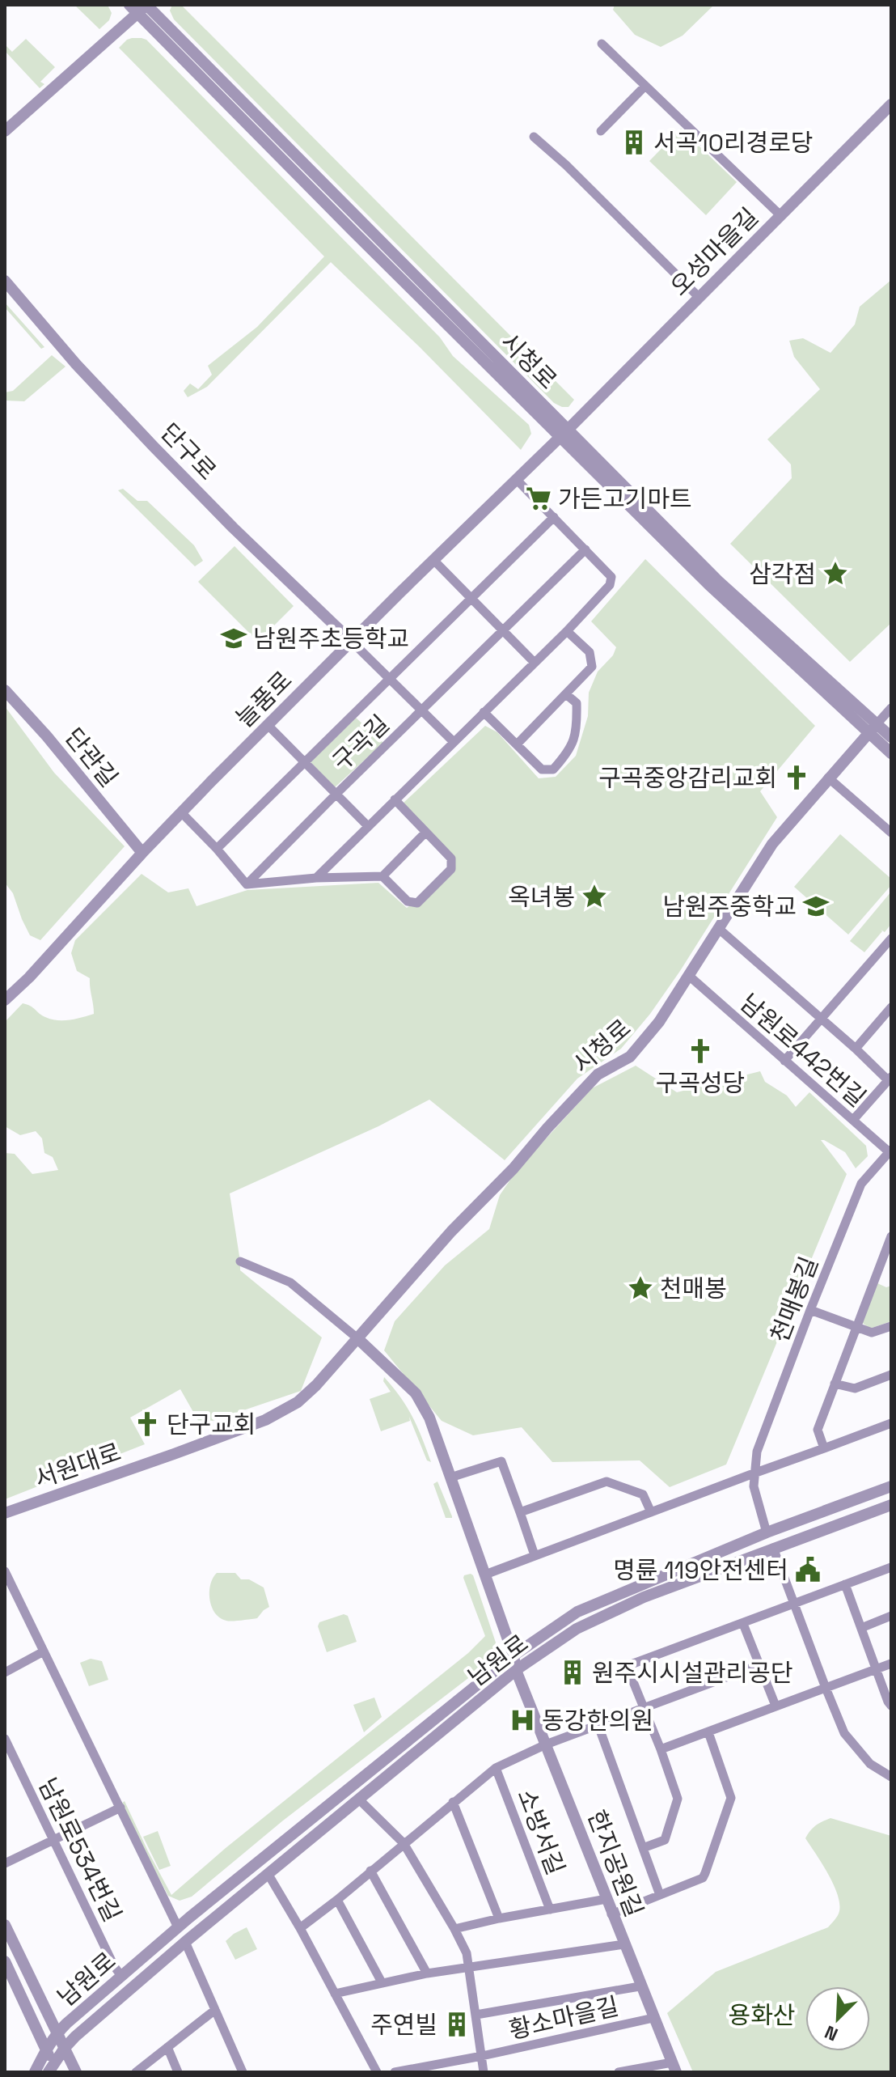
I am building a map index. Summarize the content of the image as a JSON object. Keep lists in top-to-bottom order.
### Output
{
  "streets": {
    "street": [
      "오성마을길",
      "시청로",
      "단구로",
      "늘품로",
      "구곡길",
      "단관길",
      "남원로442번길",
      "천매봉길",
      "서원대로",
      "남원로",
      "소방서길",
      "남원로534번길",
      "한지공원길",
      "황소마을길"
    ]
  },
  "crossings": [
    ["오성마을길", "시청로"],
    ["오성마을길", "늘품로"],
    ["시청로", "늘품로"],
    ["시청로", "남원로442번길"],
    ["시청로", "서원대로"],
    ["시청로", "남원로"],
    ["단구로", "늘품로"],
    ["늘품로", "단관길"],
    ["남원로442번길", "천매봉길"],
    ["천매봉길", "남원로"],
    ["서원대로", "남원로"],
    ["남원로", "남원로534번길"],
    ["남원로", "한지공원길"],
    ["남원로", "황소마을길"],
    ["소방서길", "한지공원길"],
    ["소방서길", "황소마을길"],
    ["한지공원길", "황소마을길"]
  ],
  "parks": ["용화산"],
  "places": {
    "building": ["서곡10리경로당", "원주시시설관리공단", "주연빌"],
    "supermarket": ["가든고기마트"],
    "place": ["삼각점", "옥녀봉", "천매봉"],
    "school or university": ["남원주초등학교", "남원주중학교"],
    "church": ["구곡중앙감리교회", "구곡성당", "단구교회"],
    "public building": ["명륜 119안전센터"],
    "hospital": ["동강한의원"]
  },
  "north": "bottom left"
}
